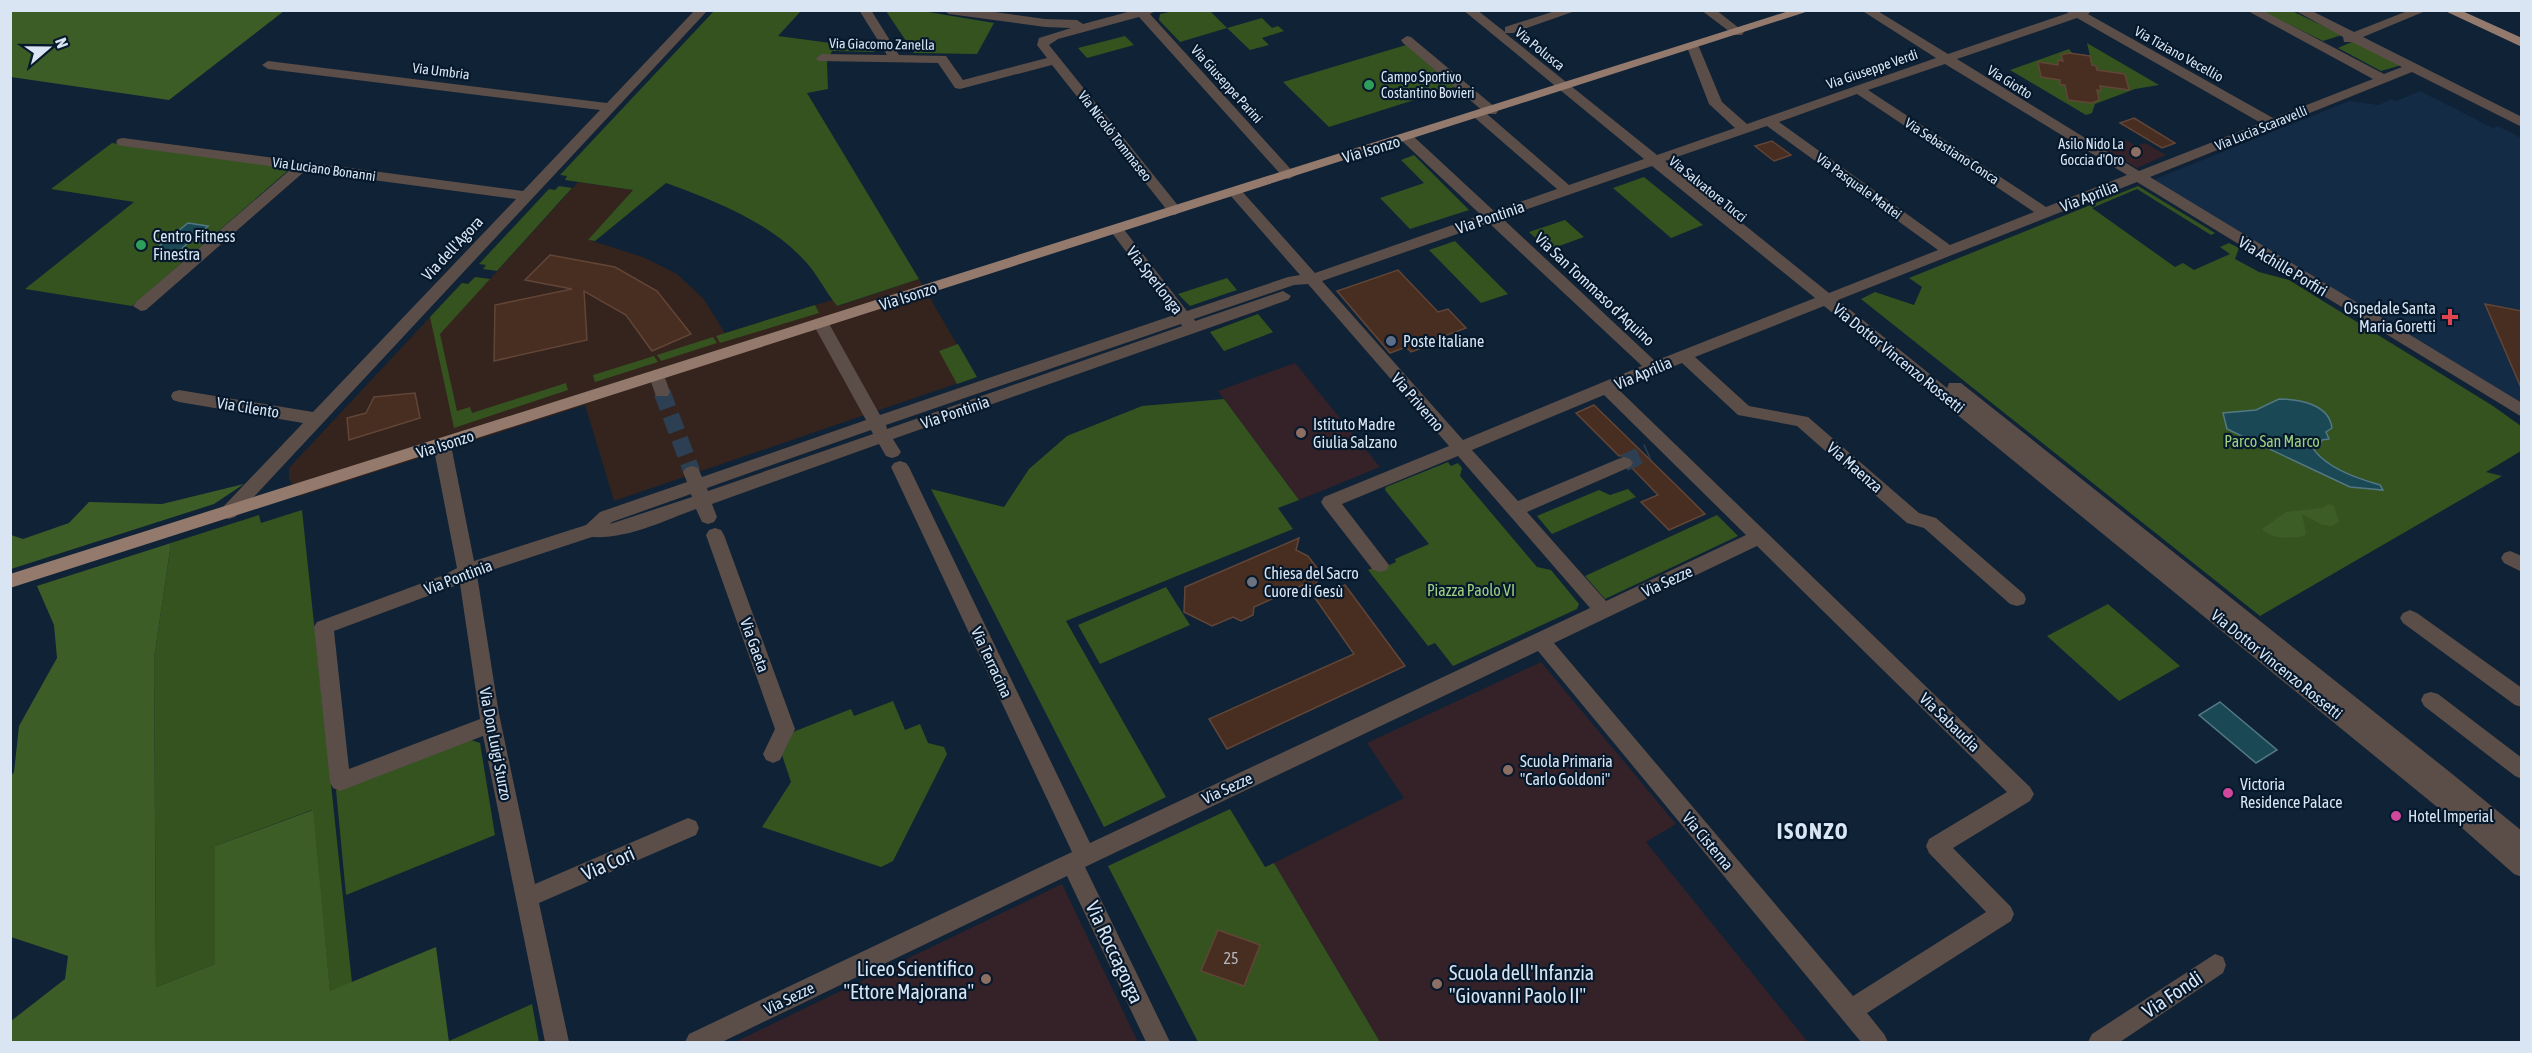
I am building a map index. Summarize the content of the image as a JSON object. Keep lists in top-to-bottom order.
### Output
{
  "streets": {
    "main road": ["Via Isonzo"],
    "street": [
      "Via Giacomo Zanella",
      "Via Polusca",
      "Via Tiziano Vecellio",
      "Via Giuseppe Verdi",
      "Via Umbria",
      "Via Giotto",
      "Via Giuseppe Parini",
      "Via Lucia Scaravelli",
      "Via Nicolò Tommaseo",
      "Via Sebastiano Conca",
      "Via Luciano Bonanni",
      "Via Pasquale Mattei",
      "Via Salvatore Tucci",
      "Via Aprilia",
      "Via Pontinia",
      "Via dell'Agora",
      "Via Achille Porfiri",
      "Via Sperlonga",
      "Via San Tommaso d'Aquino",
      "Via Dottor Vincenzo Rossetti",
      "Via Priverno",
      "Via Cilento",
      "Via Maenza",
      "Via Sezze",
      "Via Gaeta",
      "Via Terracina",
      "Via Sabaudia",
      "Via Don Luigi Sturzo",
      "Via Cisterna",
      "Via Cori",
      "Via Roccagorga",
      "Via Fondi"
    ]
  },
  "crossings": [
    ["Via Giacomo Zanella", "Via Nicolò Tommaseo"],
    ["Via Polusca", "Via Isonzo"],
    ["Via Polusca", "Via Salvatore Tucci"],
    ["Via Tiziano Vecellio", "Via Giuseppe Verdi"],
    ["Via Tiziano Vecellio", "Via Lucia Scaravelli"],
    ["Via Giuseppe Verdi", "Via Giotto"],
    ["Via Giuseppe Verdi", "Via Sebastiano Conca"],
    ["Via Giuseppe Verdi", "Via Pasquale Mattei"],
    ["Via Giuseppe Verdi", "Via Salvatore Tucci"],
    ["Via Giuseppe Verdi", "Via Pontinia"],
    ["Via Umbria", "Via dell'Agora"],
    ["Via Giotto", "Via Lucia Scaravelli"],
    ["Via Giotto", "Via Aprilia"],
    ["Via Giotto", "Via Achille Porfiri"],
    ["Via Giuseppe Parini", "Via Isonzo"],
    ["Via Lucia Scaravelli", "Via Aprilia"],
    ["Via Lucia Scaravelli", "Via Achille Porfiri"],
    ["Via Nicolò Tommaseo", "Via Isonzo"],
    ["Via Isonzo", "Via Salvatore Tucci"],
    ["Via Isonzo", "Via dell'Agora"],
    ["Via Isonzo", "Via Sperlonga"],
    ["Via Isonzo", "Via San Tommaso d'Aquino"],
    ["Via Isonzo", "Via Priverno"],
    ["Via Isonzo", "Via Terracina"],
    ["Via Isonzo", "Via Don Luigi Sturzo"],
    ["Via Sebastiano Conca", "Via Aprilia"],
    ["Via Luciano Bonanni", "Via dell'Agora"],
    ["Via Pasquale Mattei", "Via Aprilia"],
    ["Via Salvatore Tucci", "Via Aprilia"],
    ["Via Salvatore Tucci", "Via Pontinia"],
    ["Via Salvatore Tucci", "Via Dottor Vincenzo Rossetti"],
    ["Via Aprilia", "Via Achille Porfiri"],
    ["Via Aprilia", "Via San Tommaso d'Aquino"],
    ["Via Aprilia", "Via Dottor Vincenzo Rossetti"],
    ["Via Aprilia", "Via Priverno"],
    ["Via Aprilia", "Via Maenza"],
    ["Via Aprilia", "Via Sabaudia"],
    ["Via Pontinia", "Via Sperlonga"],
    ["Via Pontinia", "Via San Tommaso d'Aquino"],
    ["Via Pontinia", "Via Priverno"],
    ["Via Pontinia", "Via Gaeta"],
    ["Via Pontinia", "Via Terracina"],
    ["Via Pontinia", "Via Don Luigi Sturzo"],
    ["Via dell'Agora", "Via Cilento"],
    ["Via Priverno", "Via Sezze"],
    ["Via Sezze", "Via Terracina"],
    ["Via Sezze", "Via Sabaudia"],
    ["Via Sezze", "Via Cisterna"],
    ["Via Sezze", "Via Roccagorga"],
    ["Via Terracina", "Via Roccagorga"],
    ["Via Sabaudia", "Via Cisterna"],
    ["Via Don Luigi Sturzo", "Via Cori"]
  ],
  "districts": ["ISONZO"],
  "parks": ["Parco San Marco", "Piazza Paolo VI"],
  "places": {
    "other": [
      "Campo Sportivo Costantino Bovieri",
      "Asilo Nido La Goccia d'Oro",
      "Centro Fitness Finestra",
      "Poste Italiane",
      "Istituto Madre Giulia Salzano",
      "Chiesa del Sacro Cuore di Gesù",
      "Scuola Primaria \"Carlo Goldoni\"",
      "Victoria Residence Palace",
      "Hotel Imperial",
      "Liceo Scientifico \"Ettore Majorana\"",
      "Scuola dell'Infanzia \"Giovanni Paolo II\""
    ],
    "health": ["Ospedale Santa Maria Goretti"]
  },
  "house_numbers": ["25"],
  "north": "right"
}
